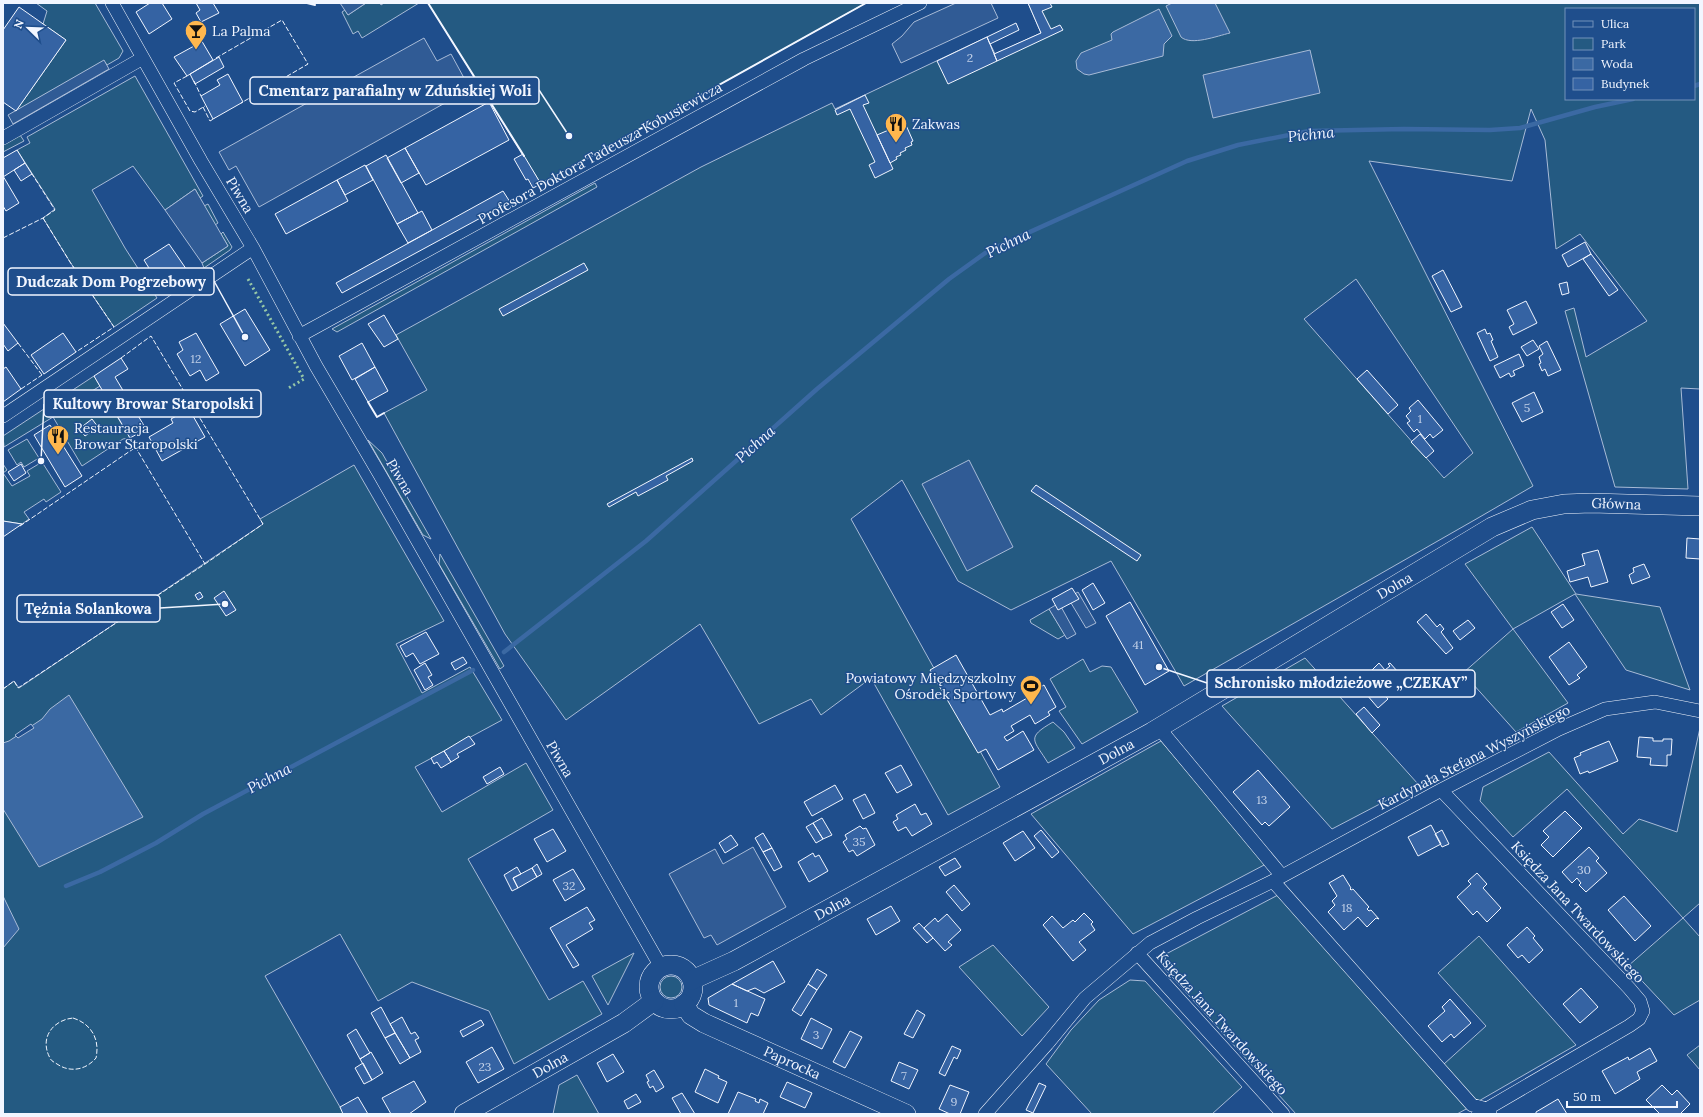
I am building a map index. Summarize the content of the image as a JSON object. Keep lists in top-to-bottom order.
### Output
{
  "streets": {
    "street": [
      "Profesora Doktora Tadeusza Kobusiewicza",
      "Piwna",
      "Główna",
      "Dolna",
      "Kardynała Stefana Wyszyńskiego",
      "Księdza Jana Twardowskiego",
      "Paprocka"
    ]
  },
  "crossings": [
    ["Profesora Doktora Tadeusza Kobusiewicza", "Piwna"],
    ["Piwna", "Dolna"],
    ["Piwna", "Paprocka"],
    ["Główna", "Dolna"],
    ["Dolna", "Paprocka"],
    ["Kardynała Stefana Wyszyńskiego", "Księdza Jana Twardowskiego"]
  ],
  "water": ["Pichna"],
  "places": {
    "bar": ["La Palma"],
    "other": [
      "Cmentarz parafialny w Zduńskiej Woli",
      "Dudczak Dom Pogrzebowy",
      "Kultowy Browar Staropolski",
      "Tężnia Solankowa",
      "Schronisko młodzieżowe „CZEKAY”"
    ],
    "restaurant": ["Zakwas", "Restauracja Browar Staropolski"],
    "sports": ["Powiatowy Międzyszkolny Ośrodek Sportowy"]
  },
  "house_numbers": [
    "2",
    "12",
    "5",
    "1",
    "41",
    "13",
    "35",
    "30",
    "32",
    "18",
    "1",
    "3",
    "23",
    "7",
    "9"
  ],
  "legend": [
    "Ulica",
    "Park",
    "Woda",
    "Budynek"
  ],
  "scale_bar": "50 m",
  "north": "top left"
}
